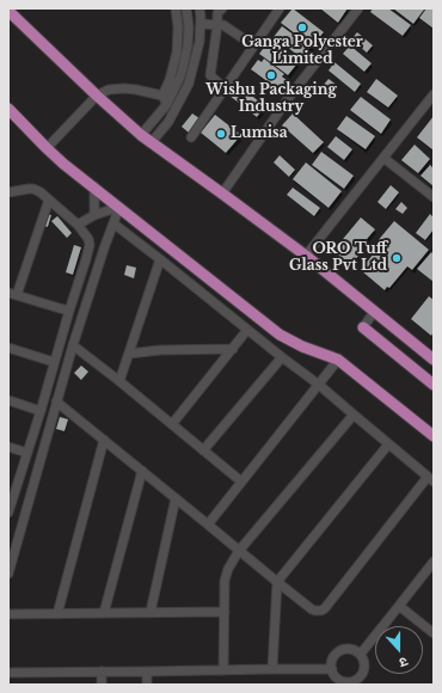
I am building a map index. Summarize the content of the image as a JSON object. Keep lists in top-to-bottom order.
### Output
{
  "places": [
    "Ganga Polyester Limited",
    "Wishu Packaging Industry",
    "Lumisa",
    "ORO Tuff Glass Pvt Ltd"
  ],
  "north": "bottom"
}
